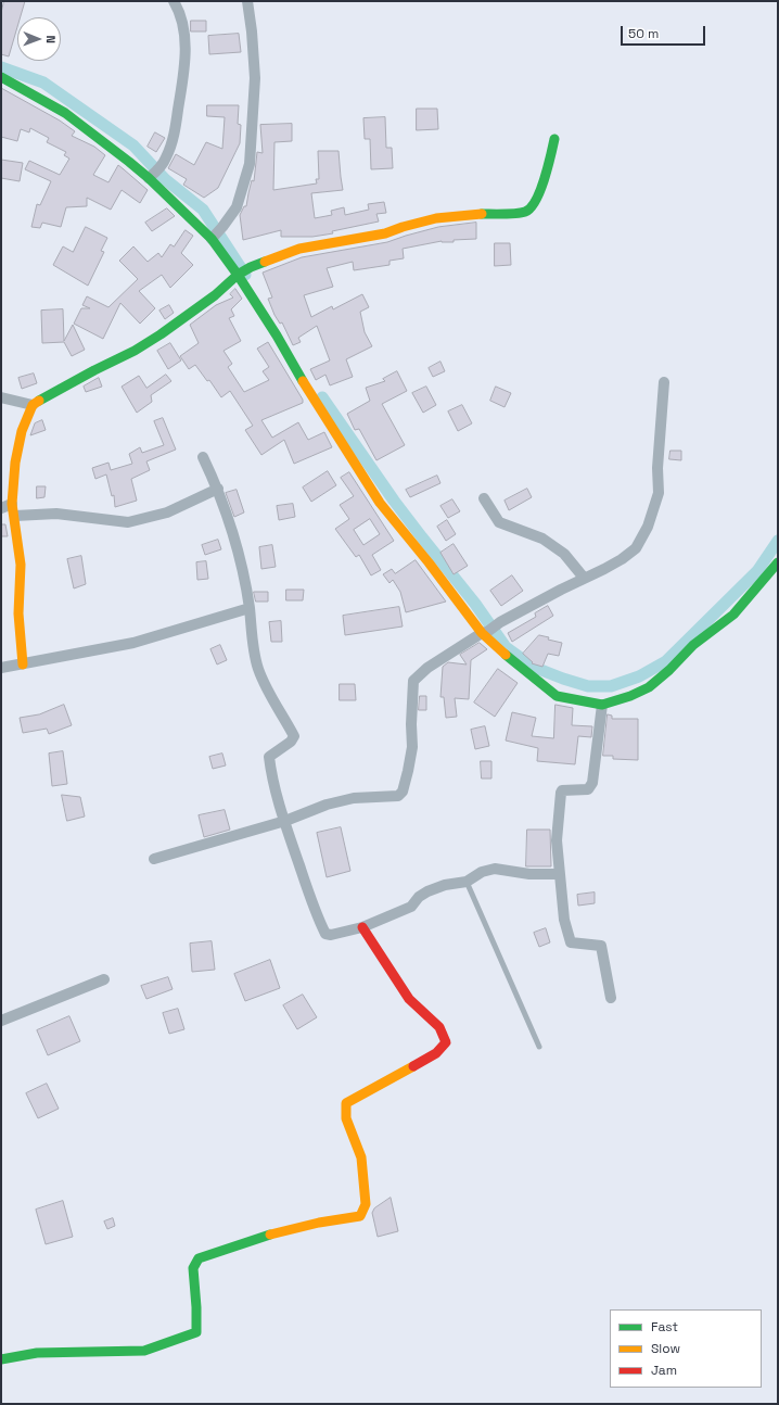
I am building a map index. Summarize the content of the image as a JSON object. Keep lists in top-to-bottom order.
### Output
{
  "legend": ["Fast", "Slow", "Jam"],
  "scale_bar": "50 m",
  "north": "right"
}
